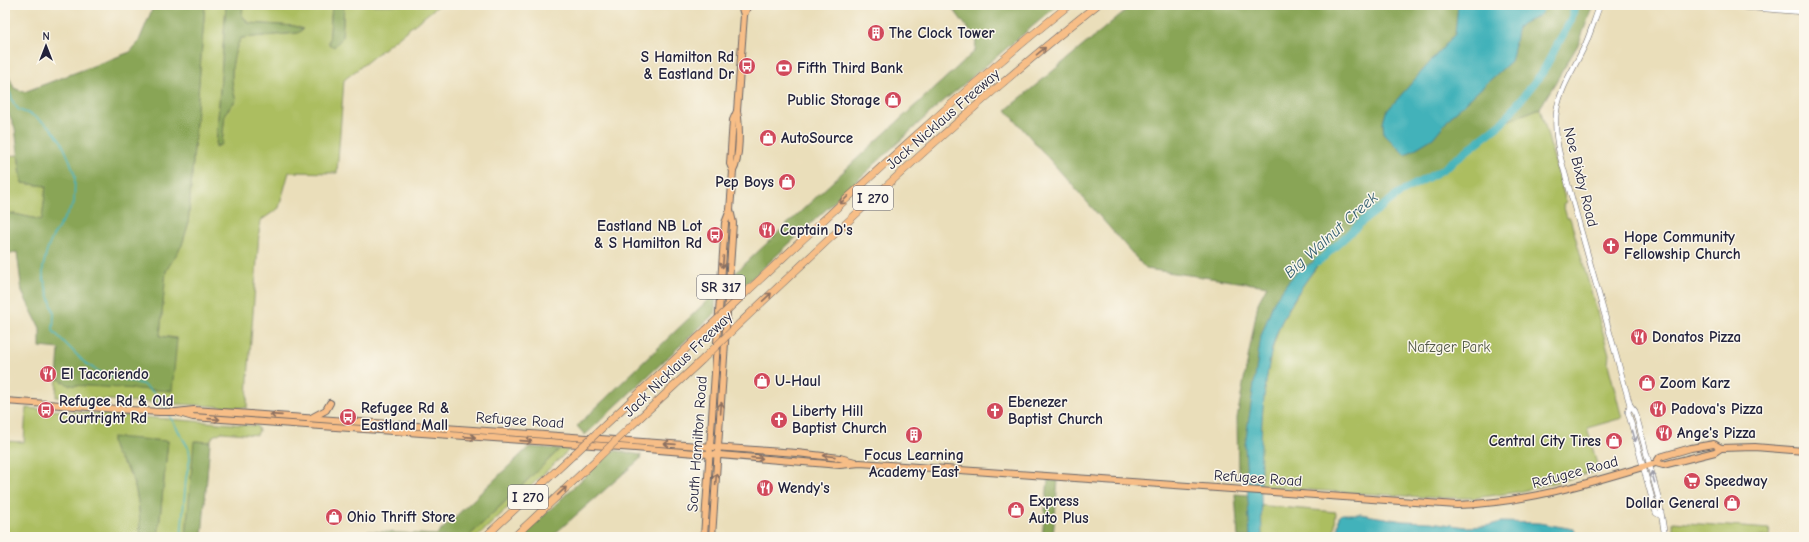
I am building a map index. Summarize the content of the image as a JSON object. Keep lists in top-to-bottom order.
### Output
{
  "streets": {
    "highway": ["Jack Nicklaus Freeway", "I 270"],
    "main road": ["SR 317", "Refugee Road", "South Hamilton Road"],
    "street": ["Noe Bixby Road"]
  },
  "crossings": [
    ["Noe Bixby Road", "Refugee Road"],
    ["Refugee Road", "South Hamilton Road"]
  ],
  "water": ["Big Walnut Creek"],
  "parks": ["Nafzger Park"],
  "places": {
    "building": ["The Clock Tower", "Focus Learning Academy East"],
    "bus stop": [
      "S Hamilton Rd & Eastland Dr",
      "Eastland NB Lot & S Hamilton Rd",
      "Refugee Rd & Old Courtright Rd",
      "Refugee Rd & Eastland Mall"
    ],
    "bank": ["Fifth Third Bank"],
    "shop": [
      "Public Storage",
      "AutoSource",
      "Pep Boys",
      "U-Haul",
      "Zoom Karz",
      "Central City Tires",
      "Dollar General",
      "Express Auto Plus",
      "Ohio Thrift Store"
    ],
    "restaurant": [
      "Captain D's",
      "Donatos Pizza",
      "El Tacoriendo",
      "Padova's Pizza",
      "Ange's Pizza",
      "Wendy's"
    ],
    "church": ["Hope Community Fellowship Church", "Ebenezer Baptist Church", "Liberty Hill Baptist Church"],
    "supermarket": ["Speedway"]
  },
  "north": "top"
}
